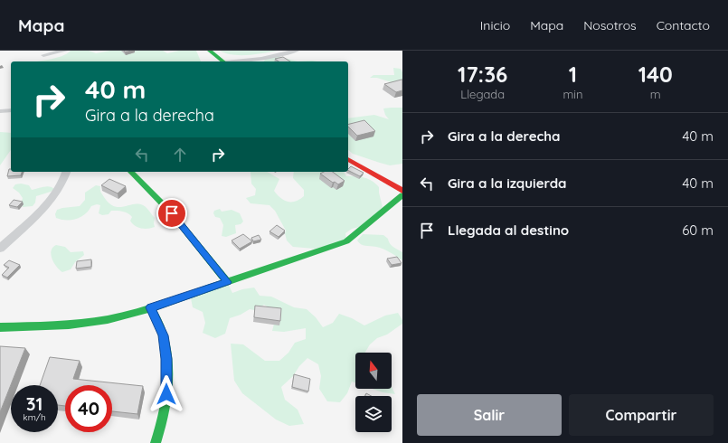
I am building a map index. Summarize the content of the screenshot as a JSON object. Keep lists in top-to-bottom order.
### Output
{
  "north": "top",
  "page": {
    "header": "Mapa",
    "nav": [
      "Inicio",
      "Mapa",
      "Nosotros",
      "Contacto"
    ],
    "eta": [
      "17:36",
      "Llegada",
      "1",
      "min",
      "140",
      "m"
    ],
    "turn": ["40 m", "Gira a la derecha"],
    "list": [
      {
        "name": "Gira a la derecha",
        "value": "40 m"
      },
      {
        "name": "Gira a la izquierda",
        "value": "40 m"
      },
      {
        "name": "Llegada al destino",
        "value": "60 m"
      }
    ],
    "speed": "31 km/h",
    "limit": "40",
    "buttons": ["Salir", "Compartir"]
  }
}
